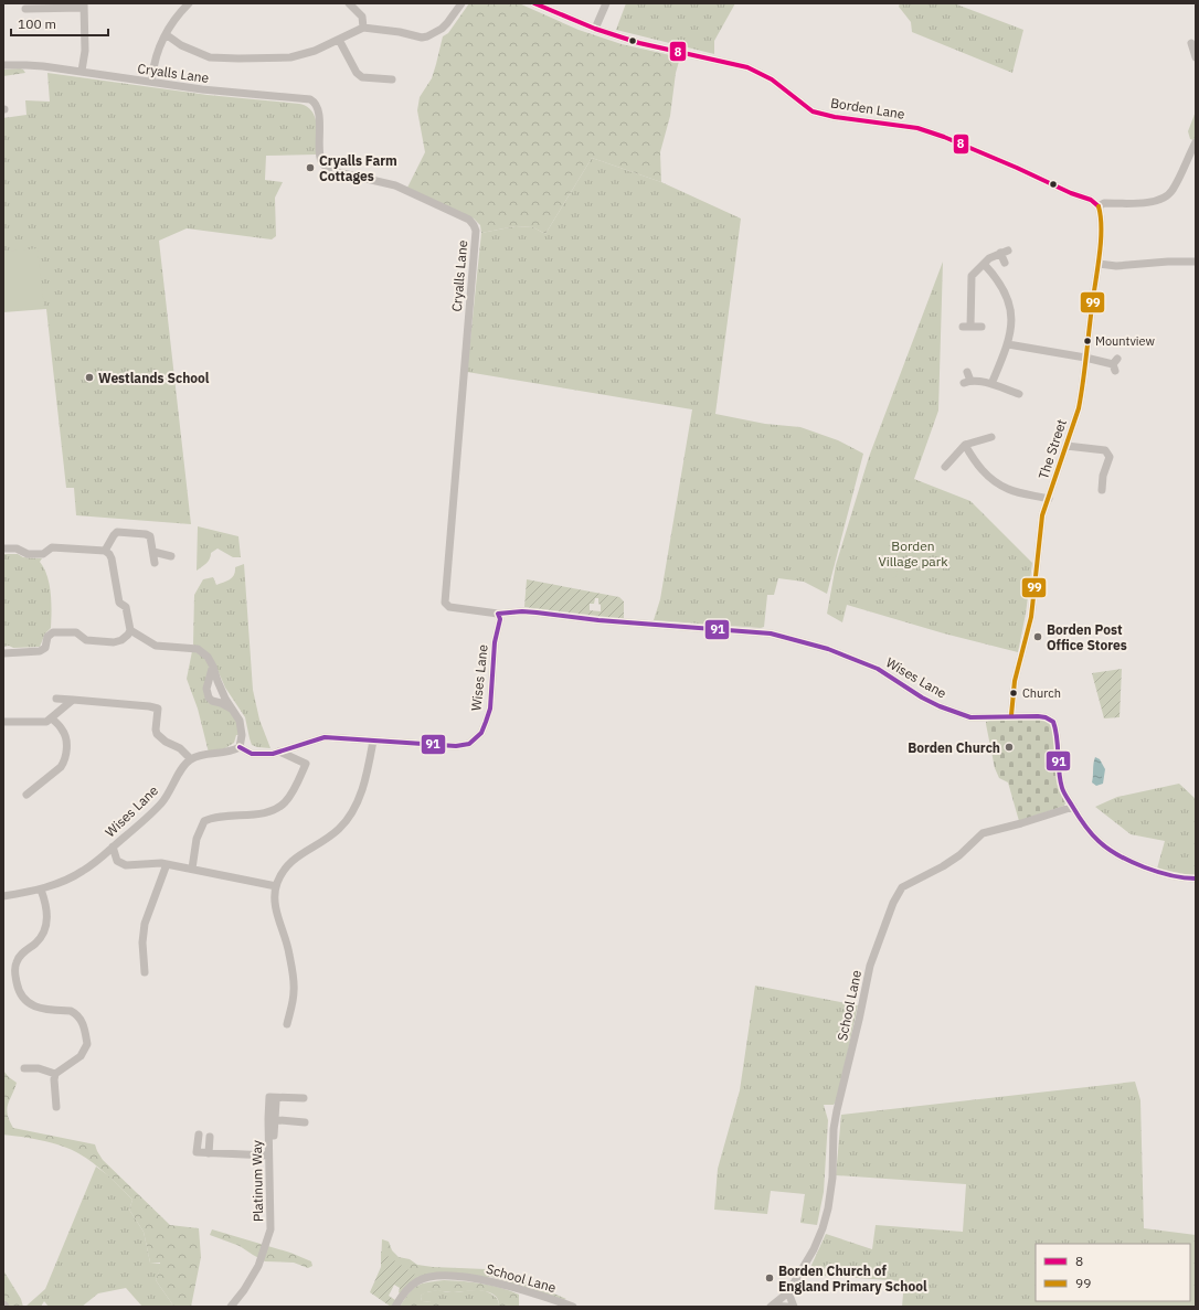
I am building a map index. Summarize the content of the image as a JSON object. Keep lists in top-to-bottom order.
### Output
{
  "streets": {
    "street": [
      "Cryalls Lane",
      "Borden Lane",
      "The Street",
      "Wises Lane",
      "School Lane",
      "Platinum Way"
    ]
  },
  "crossings": [
    ["Cryalls Lane", "Wises Lane"],
    ["Borden Lane", "The Street"],
    ["The Street", "Wises Lane"],
    ["Wises Lane", "School Lane"]
  ],
  "parks": ["Borden Village park"],
  "places": [
    "Cryalls Farm Cottages",
    "Mountview",
    "Westlands School",
    "Borden Post Office Stores",
    "Church",
    "Borden Church",
    "Borden Church of England Primary School"
  ],
  "lines": ["transit line 8", "transit line 99", "transit line 91"],
  "legend": ["8", "99"],
  "scale_bar": "100 m"
}
